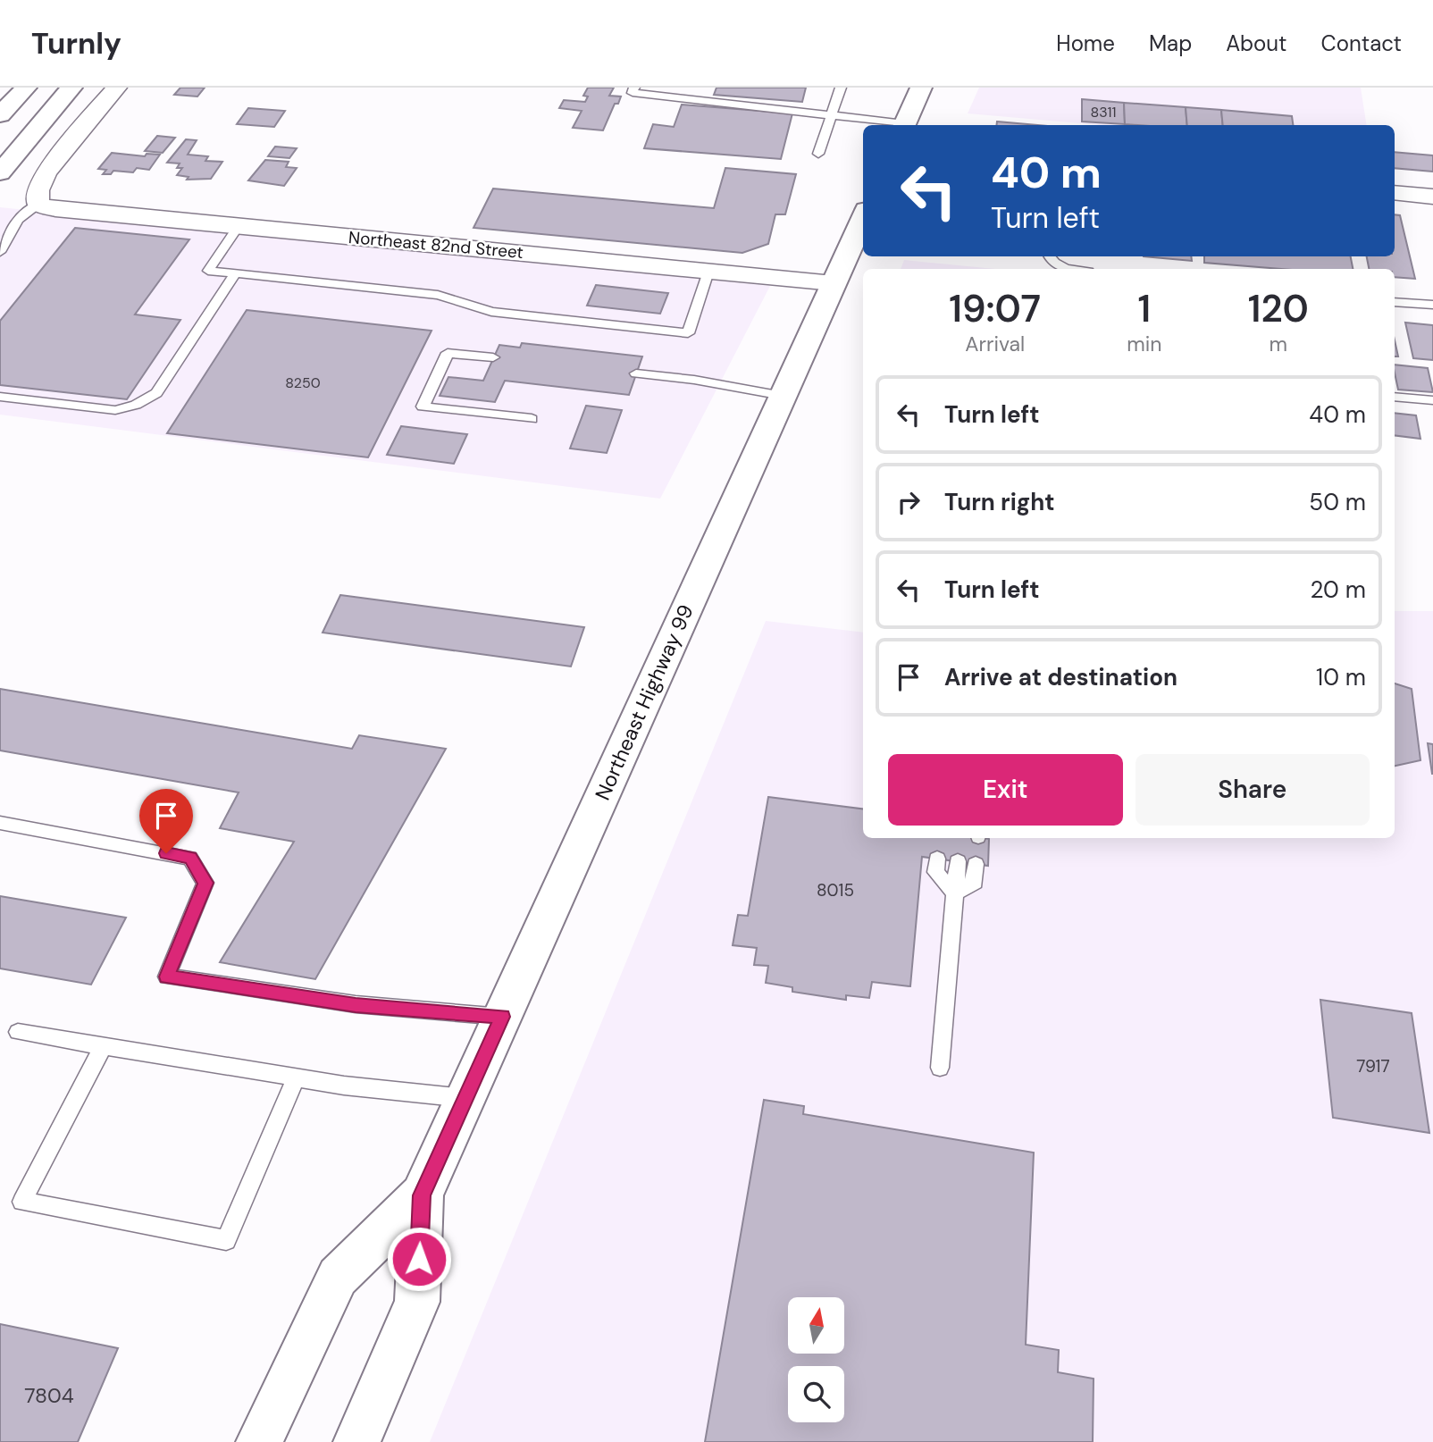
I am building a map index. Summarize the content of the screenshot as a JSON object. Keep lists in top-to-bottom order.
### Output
{
  "streets": {
    "main road": ["Northeast Highway 99"],
    "street": ["Northeast 82nd Street"]
  },
  "crossings": [
    ["Northeast 82nd Street", "Northeast Highway 99"]
  ],
  "house_numbers": [
    "8311",
    "8250",
    "8015",
    "7917",
    "7804"
  ],
  "north": "top",
  "page": {
    "header": "Turnly",
    "nav": [
      "Home",
      "Map",
      "About",
      "Contact"
    ],
    "turn": ["40 m", "Turn left"],
    "eta": [
      "19:07",
      "Arrival",
      "1",
      "min",
      "120",
      "m"
    ],
    "list": [
      {
        "name": "Turn left",
        "value": "40 m"
      },
      {
        "name": "Turn right",
        "value": "50 m"
      },
      {
        "name": "Turn left",
        "value": "20 m"
      },
      {
        "name": "Arrive at destination",
        "value": "10 m"
      }
    ],
    "buttons": ["Exit", "Share"]
  }
}
